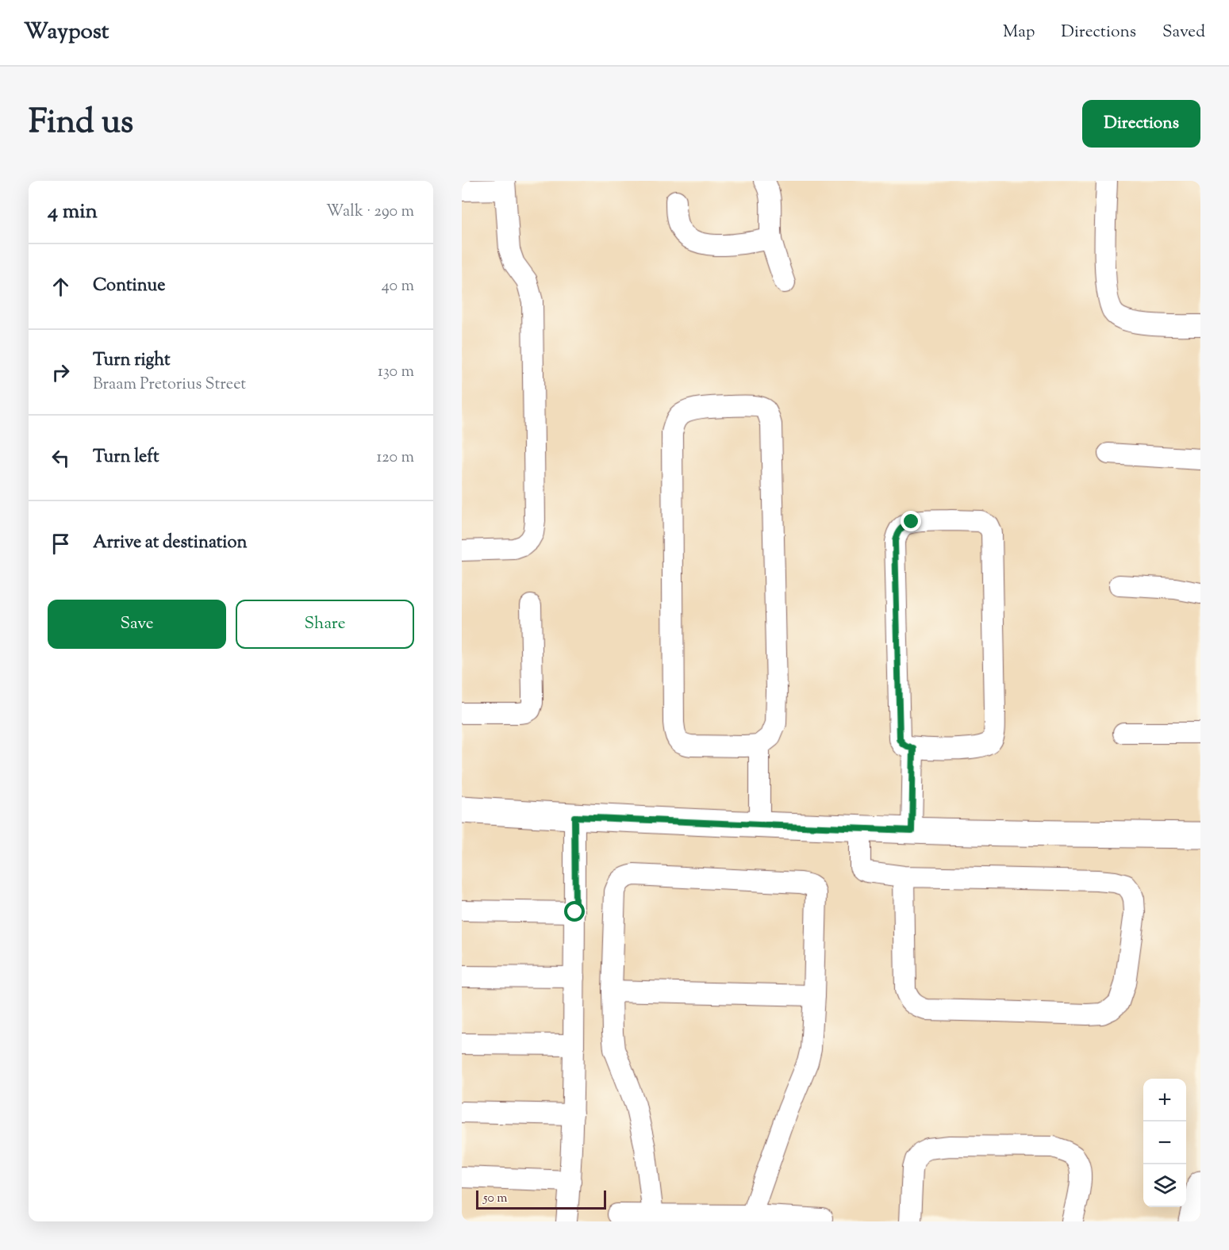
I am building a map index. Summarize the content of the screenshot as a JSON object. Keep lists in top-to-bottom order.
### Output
{
  "scale_bar": "50 m",
  "page": {
    "header": "Waypost",
    "nav": ["Map", "Directions", "Saved"],
    "title": "Find us",
    "buttons": [
      "Directions",
      ["Save", "Share"]
    ],
    "heading": ["4 min", "Walk · 290 m"],
    "list": [
      ["Continue", "40 m"],
      ["Turn right", "Braam Pretorius Street", "130 m"],
      ["Turn left", "120 m"],
      "Arrive at destination"
    ],
    "map_buttons": ["+", "−"],
    "scale": "50 m"
  }
}
